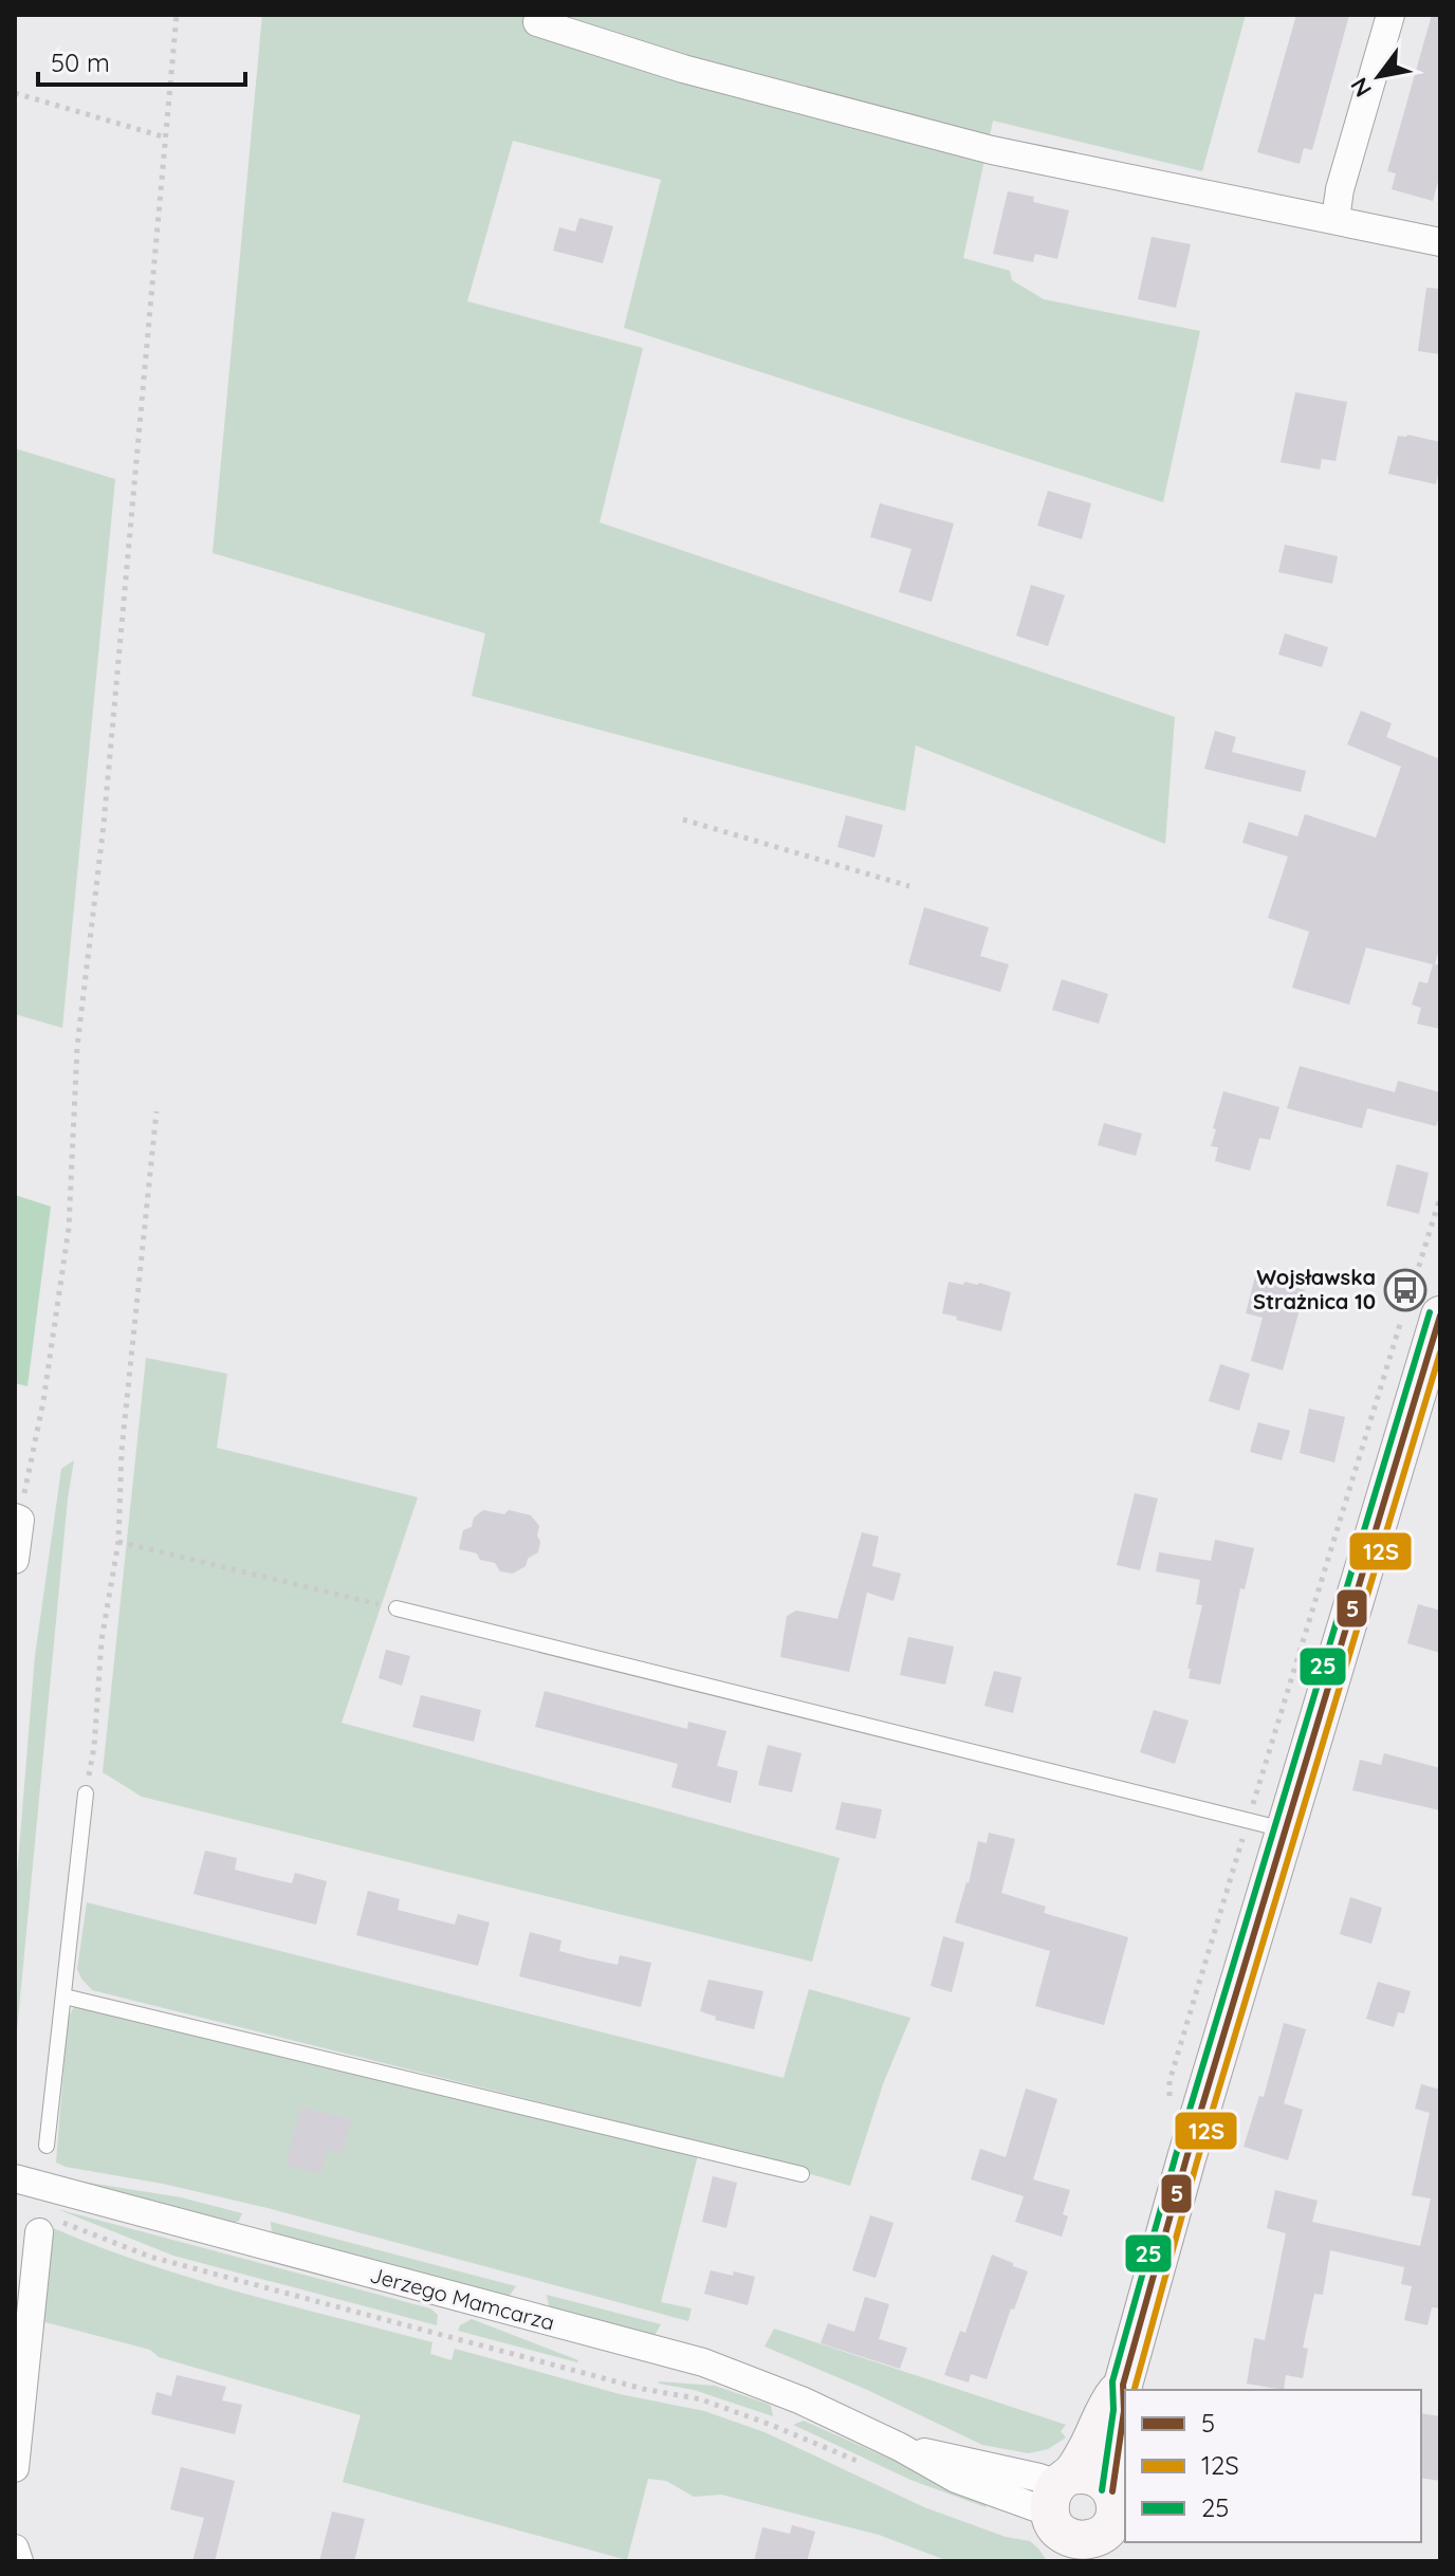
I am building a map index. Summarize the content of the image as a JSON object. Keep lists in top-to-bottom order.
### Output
{
  "streets": {
    "street": ["Jerzego Mamcarza"]
  },
  "places": {
    "bus stop": ["Wojsławska Strażnica 10"]
  },
  "lines": ["transit line 25", "transit line 5", "transit line 12S"],
  "legend": ["5", "12S", "25"],
  "scale_bar": "50 m",
  "north": "bottom left"
}
